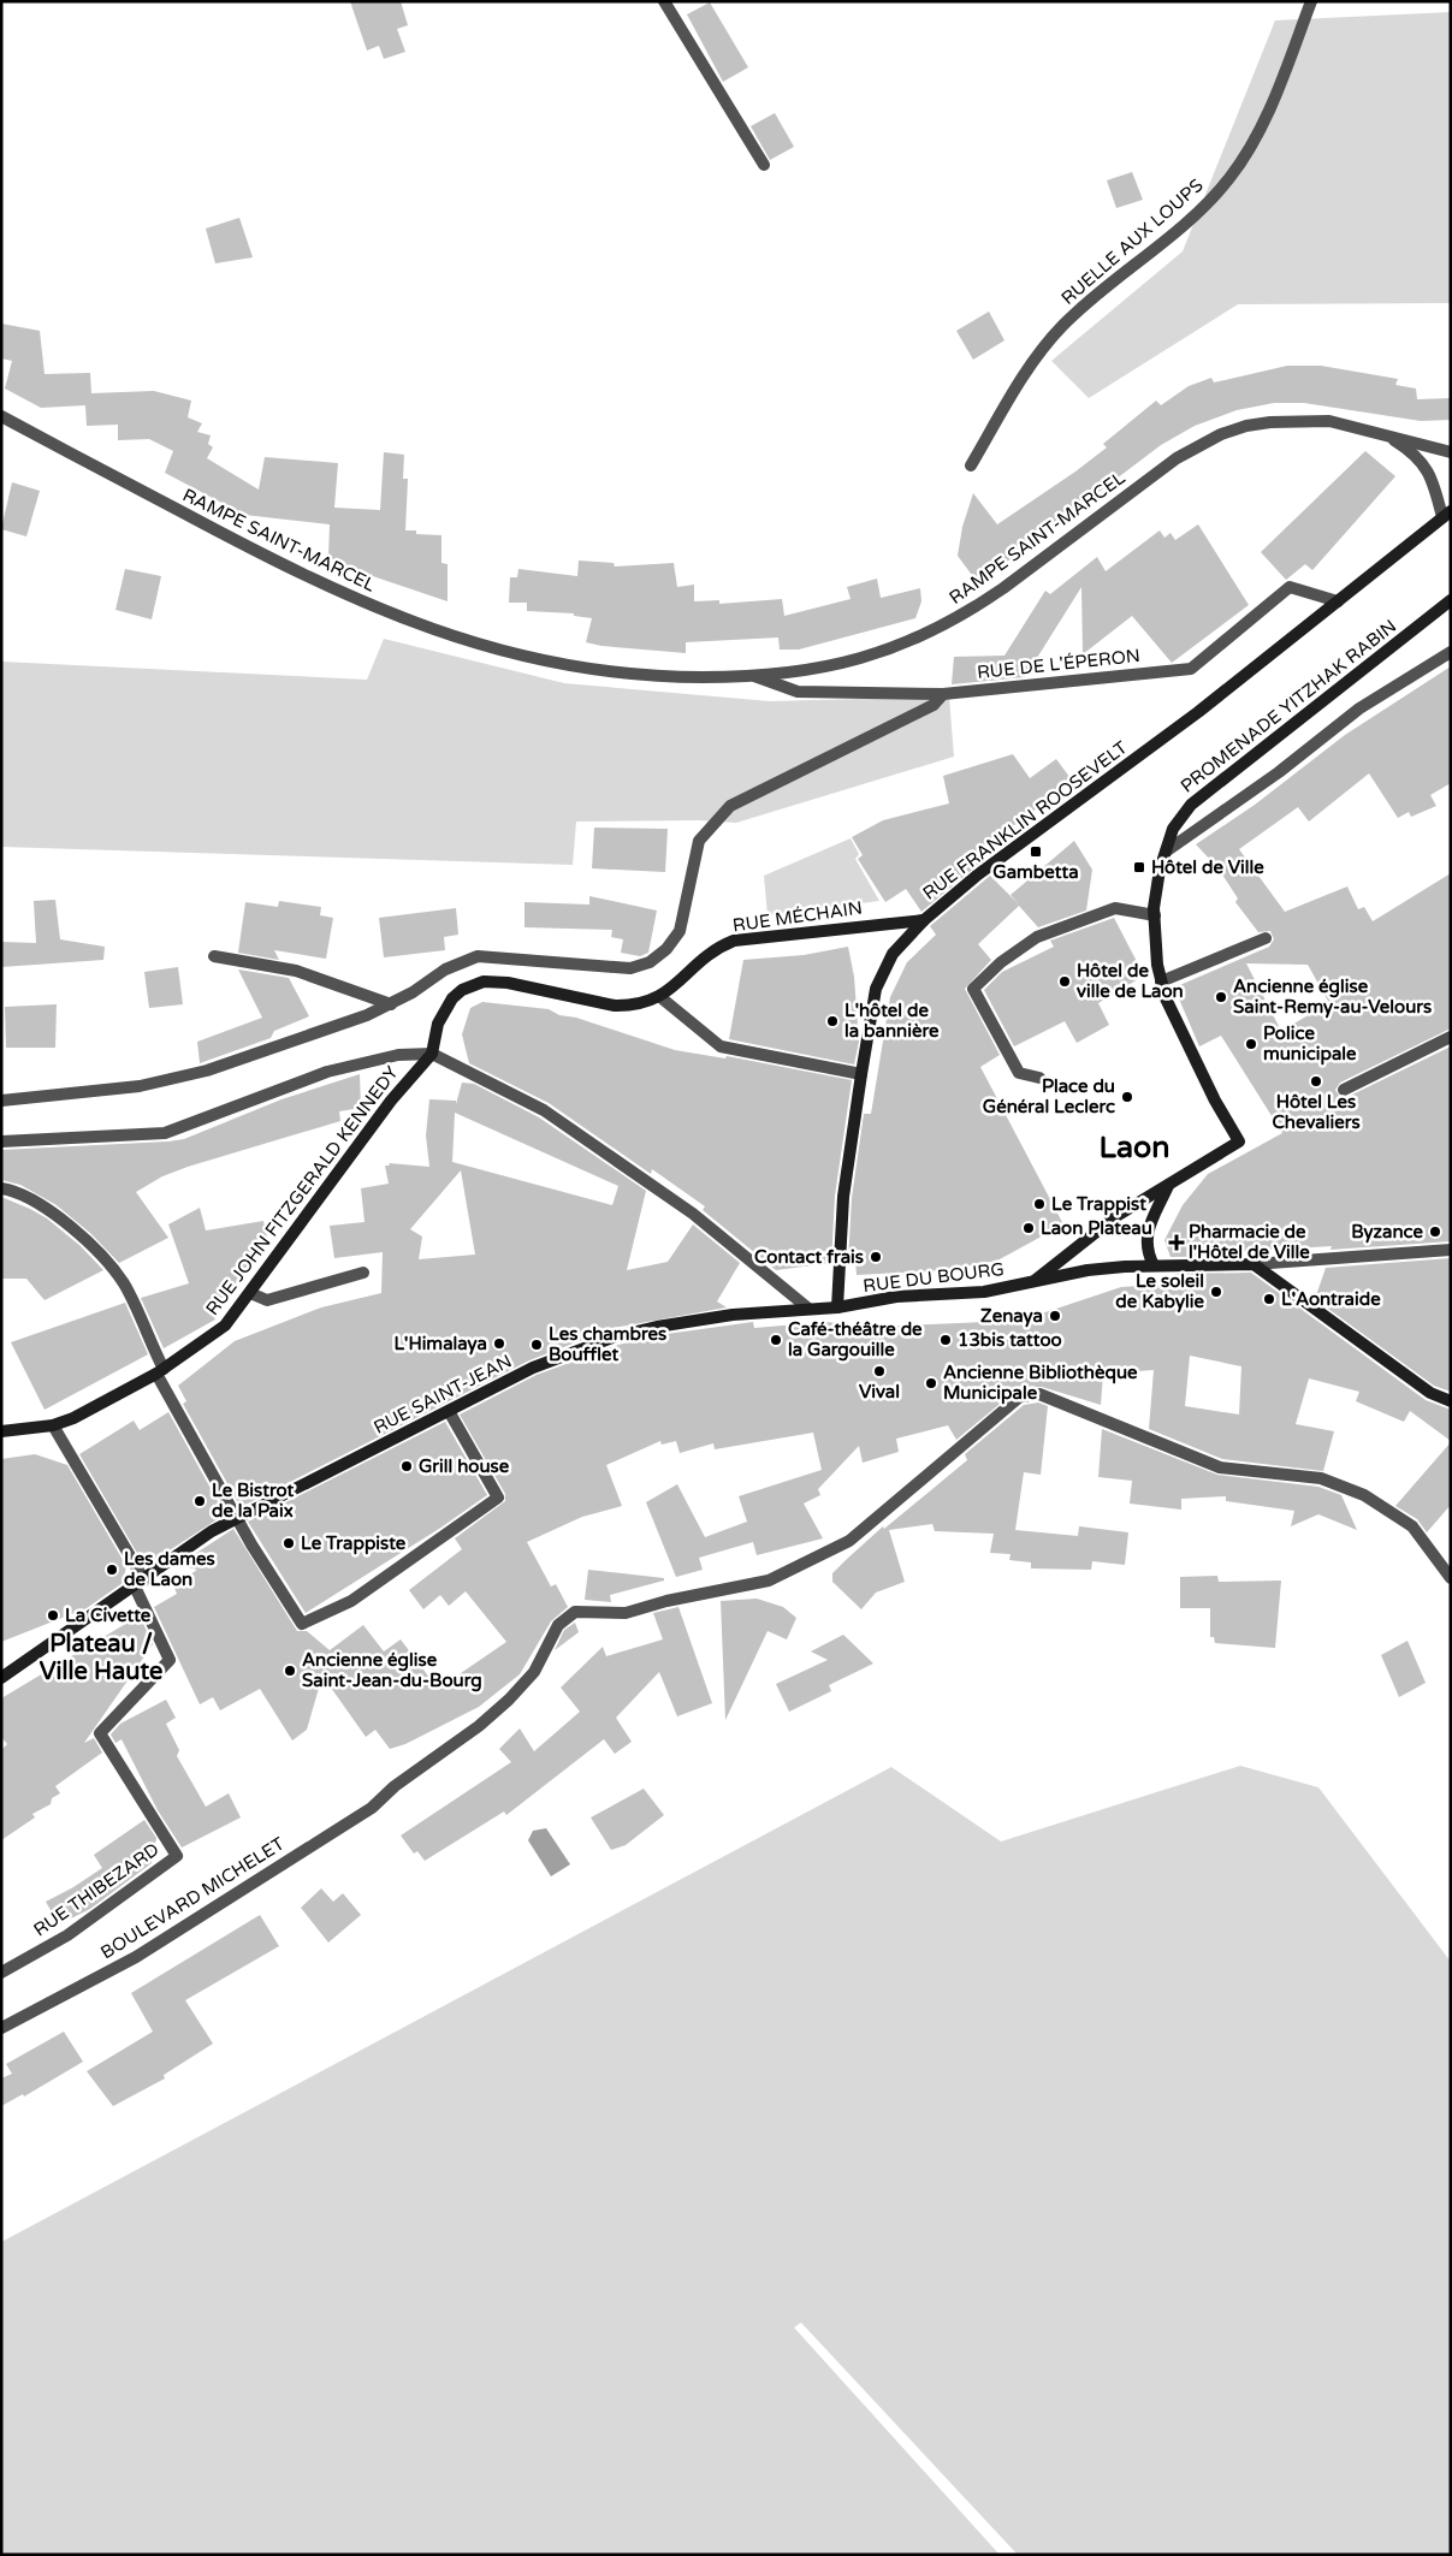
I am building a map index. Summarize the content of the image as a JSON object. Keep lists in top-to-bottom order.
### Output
{
  "streets": {
    "street": [
      "RUELLE AUX LOUPS",
      "RAMPE SAINT-MARCEL",
      "RUE DE L'ÉPERON",
      "PROMENADE YITZHAK RABIN",
      "RUE FRANKLIN ROOSEVELT",
      "RUE MÉCHAIN",
      "RUE JOHN FITZGERALD KENNEDY",
      "RUE DU BOURG",
      "RUE SAINT-JEAN",
      "RUE THIBEZARD",
      "BOULEVARD MICHELET"
    ]
  },
  "crossings": [
    ["RAMPE SAINT-MARCEL", "RUE DE L'ÉPERON"],
    ["RAMPE SAINT-MARCEL", "RUE FRANKLIN ROOSEVELT"],
    ["RUE DE L'ÉPERON", "RUE FRANKLIN ROOSEVELT"],
    ["PROMENADE YITZHAK RABIN", "RUE DU BOURG"],
    ["RUE FRANKLIN ROOSEVELT", "RUE MÉCHAIN"],
    ["RUE FRANKLIN ROOSEVELT", "RUE DU BOURG"],
    ["RUE FRANKLIN ROOSEVELT", "RUE SAINT-JEAN"],
    ["RUE MÉCHAIN", "RUE JOHN FITZGERALD KENNEDY"],
    ["RUE DU BOURG", "RUE SAINT-JEAN"],
    ["RUE SAINT-JEAN", "RUE THIBEZARD"]
  ],
  "districts": ["Laon", "Plateau / Ville Haute"],
  "places": {
    "transit": ["Gambetta", "Hôtel de Ville"],
    "other": [
      "Hôtel de ville de Laon",
      "Ancienne église Saint-Remy-au-Velours",
      "L'hôtel de la bannière",
      "Police municipale",
      "Hôtel Les Chevaliers",
      "Place du Général Leclerc",
      "Le Trappist",
      "Laon Plateau",
      "Byzance",
      "Contact frais",
      "Le soleil de Kabylie",
      "L'Aontraide",
      "Zenaya",
      "Café-théâtre de la Gargouille",
      "13bis tattoo",
      "L'Himalaya",
      "Les chambres Boufflet",
      "Vival",
      "Ancienne Bibliothèque Municipale",
      "Grill house",
      "Le Bistrot de la Paix",
      "Le Trappiste",
      "Les dames de Laon",
      "La Civette",
      "Ancienne église Saint-Jean-du-Bourg"
    ],
    "health": ["Pharmacie de l'Hôtel de Ville"]
  }
}
